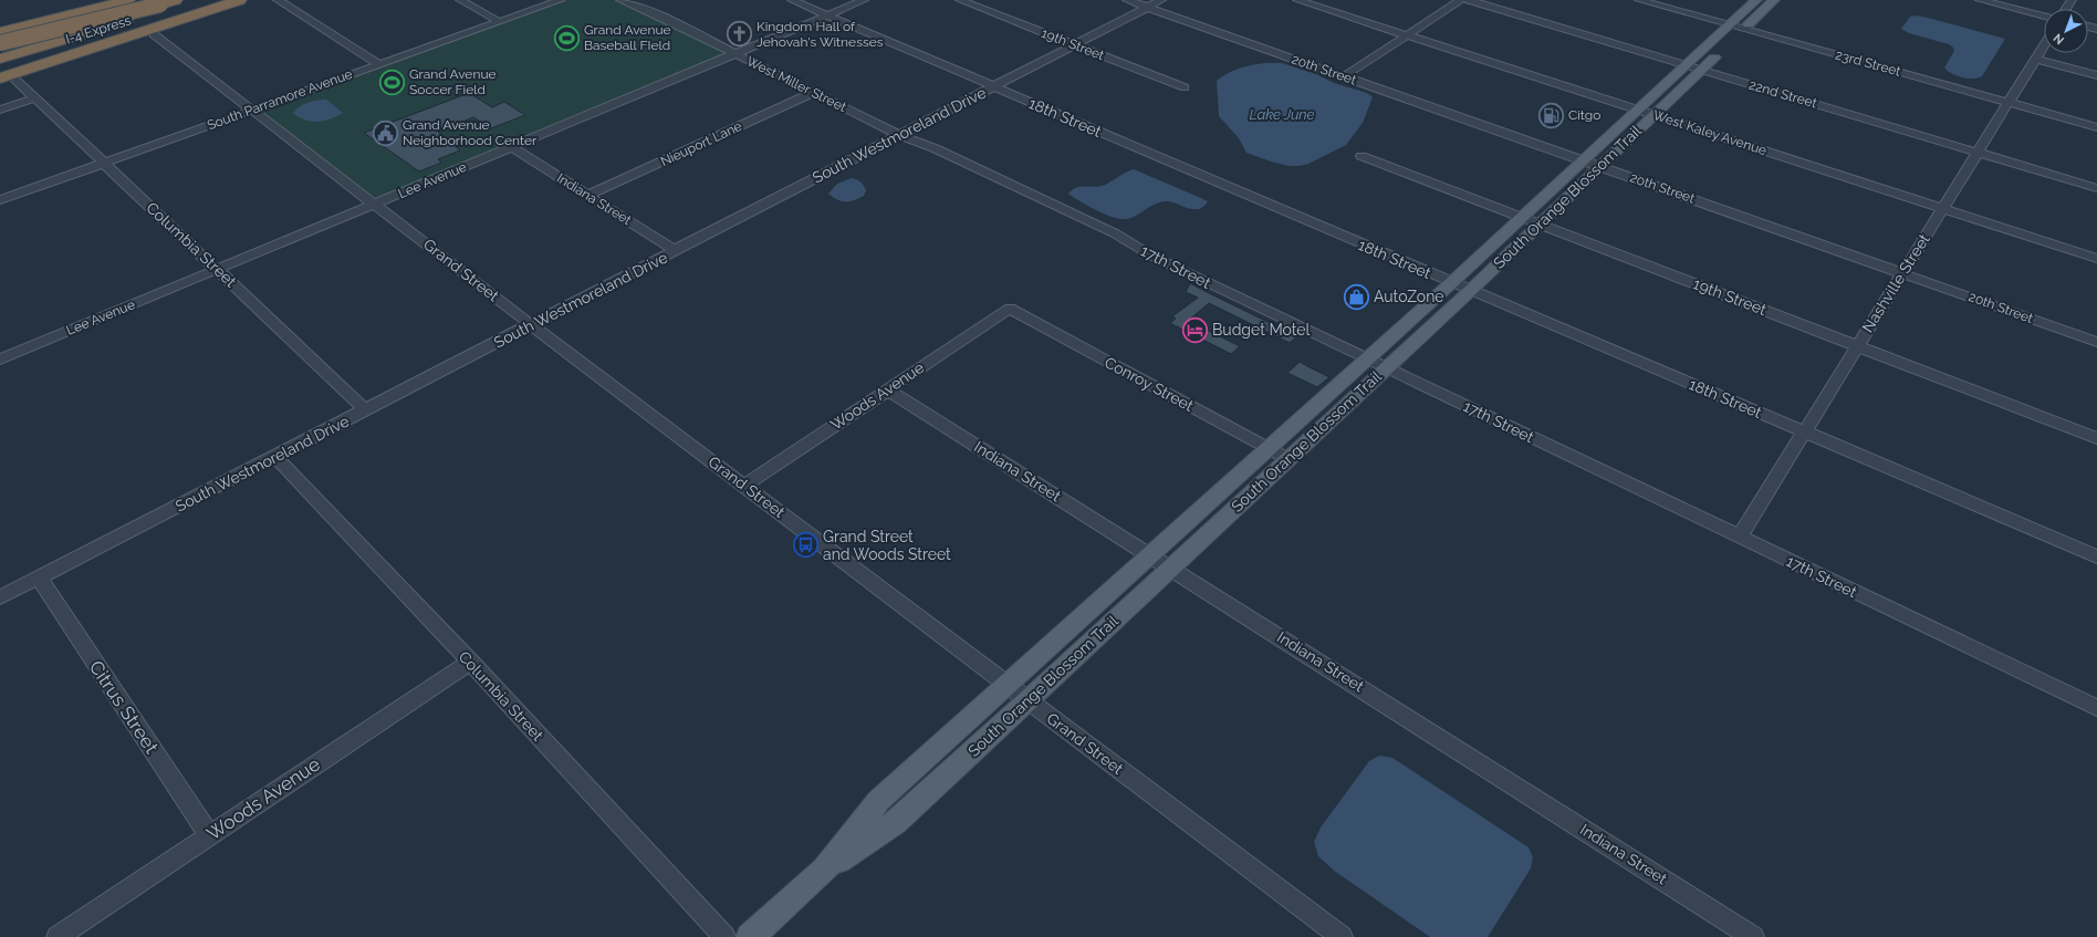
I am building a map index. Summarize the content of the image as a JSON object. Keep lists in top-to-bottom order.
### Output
{
  "streets": {
    "highway": ["I-4 Express"],
    "main road": ["South Orange Blossom Trail"],
    "street": [
      "19th Street",
      "23rd Street",
      "20th Street",
      "West Miller Street",
      "22nd Street",
      "South Parramore Avenue",
      "18th Street",
      "West Kaley Avenue",
      "South Westmoreland Drive",
      "Nieuport Lane",
      "Lee Avenue",
      "Indiana Street",
      "Columbia Street",
      "17th Street",
      "Grand Street",
      "Nashville Street",
      "Conroy Street",
      "Woods Avenue",
      "Citrus Street"
    ]
  },
  "crossings": [
    ["19th Street", "South Westmoreland Drive"],
    ["19th Street", "South Orange Blossom Trail"],
    ["19th Street", "Nashville Street"],
    ["23rd Street", "South Orange Blossom Trail"],
    ["23rd Street", "Nashville Street"],
    ["20th Street", "South Westmoreland Drive"],
    ["20th Street", "South Orange Blossom Trail"],
    ["20th Street", "Nashville Street"],
    ["West Miller Street", "South Westmoreland Drive"],
    ["West Miller Street", "Nieuport Lane"],
    ["West Miller Street", "Lee Avenue"],
    ["West Miller Street", "17th Street"],
    ["22nd Street", "South Orange Blossom Trail"],
    ["22nd Street", "Nashville Street"],
    ["South Parramore Avenue", "Columbia Street"],
    ["South Parramore Avenue", "Grand Street"],
    ["18th Street", "South Westmoreland Drive"],
    ["18th Street", "Lee Avenue"],
    ["18th Street", "South Orange Blossom Trail"],
    ["18th Street", "Nashville Street"],
    ["West Kaley Avenue", "South Orange Blossom Trail"],
    ["West Kaley Avenue", "Nashville Street"],
    ["South Westmoreland Drive", "Indiana Street"],
    ["South Westmoreland Drive", "Columbia Street"],
    ["South Westmoreland Drive", "17th Street"],
    ["South Westmoreland Drive", "Grand Street"],
    ["South Westmoreland Drive", "Citrus Street"],
    ["Nieuport Lane", "Indiana Street"],
    ["Lee Avenue", "Indiana Street"],
    ["Lee Avenue", "Columbia Street"],
    ["Lee Avenue", "Grand Street"],
    ["South Orange Blossom Trail", "Indiana Street"],
    ["South Orange Blossom Trail", "17th Street"],
    ["South Orange Blossom Trail", "Grand Street"],
    ["South Orange Blossom Trail", "Conroy Street"],
    ["Indiana Street", "Woods Avenue"],
    ["Columbia Street", "Woods Avenue"],
    ["17th Street", "Nashville Street"],
    ["Grand Street", "Woods Avenue"],
    ["Conroy Street", "Woods Avenue"],
    ["Woods Avenue", "Citrus Street"]
  ],
  "water": ["Lake June"],
  "places": {
    "church": ["Kingdom Hall of Jehovah's Witnesses"],
    "sports": ["Grand Avenue Baseball FIeld", "Grand Avenue Soccer Field"],
    "fuel station": ["Citgo"],
    "public building": ["Grand Avenue Neighborhood Center"],
    "shop": ["AutoZone"],
    "hotel": ["Budget Motel"],
    "bus stop": ["Grand Street and Woods Street"]
  },
  "north": "bottom left"
}
